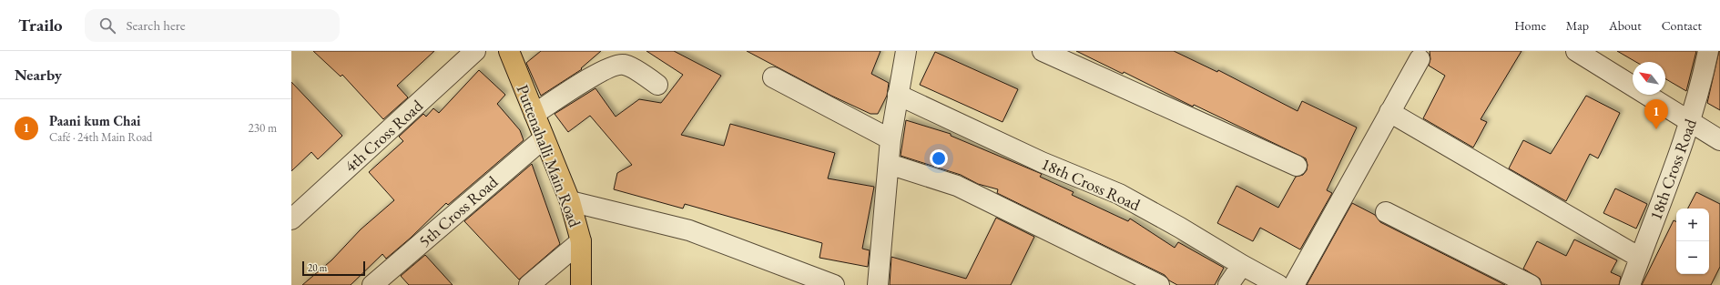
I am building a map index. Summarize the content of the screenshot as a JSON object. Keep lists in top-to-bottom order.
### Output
{
  "streets": {
    "main road": ["Puttenahalli Main Road"],
    "street": ["4th Cross Road", "18th Cross Road", "5th Cross Road"]
  },
  "crossings": [
    ["Puttenahalli Main Road", "5th Cross Road"]
  ],
  "scale_bar": "20 m",
  "north": "top left",
  "page": {
    "header": "Trailo",
    "search": "Search here",
    "nav": [
      "Home",
      "Map",
      "About",
      "Contact"
    ],
    "heading": "Nearby",
    "list": [
      {
        "mark": "1",
        "name": "Paani kum Chai",
        "note": "Café · 24th Main Road",
        "value": "230 m"
      }
    ],
    "pins": "1",
    "map_buttons": ["+", "−"],
    "scale": "20 m"
  }
}
